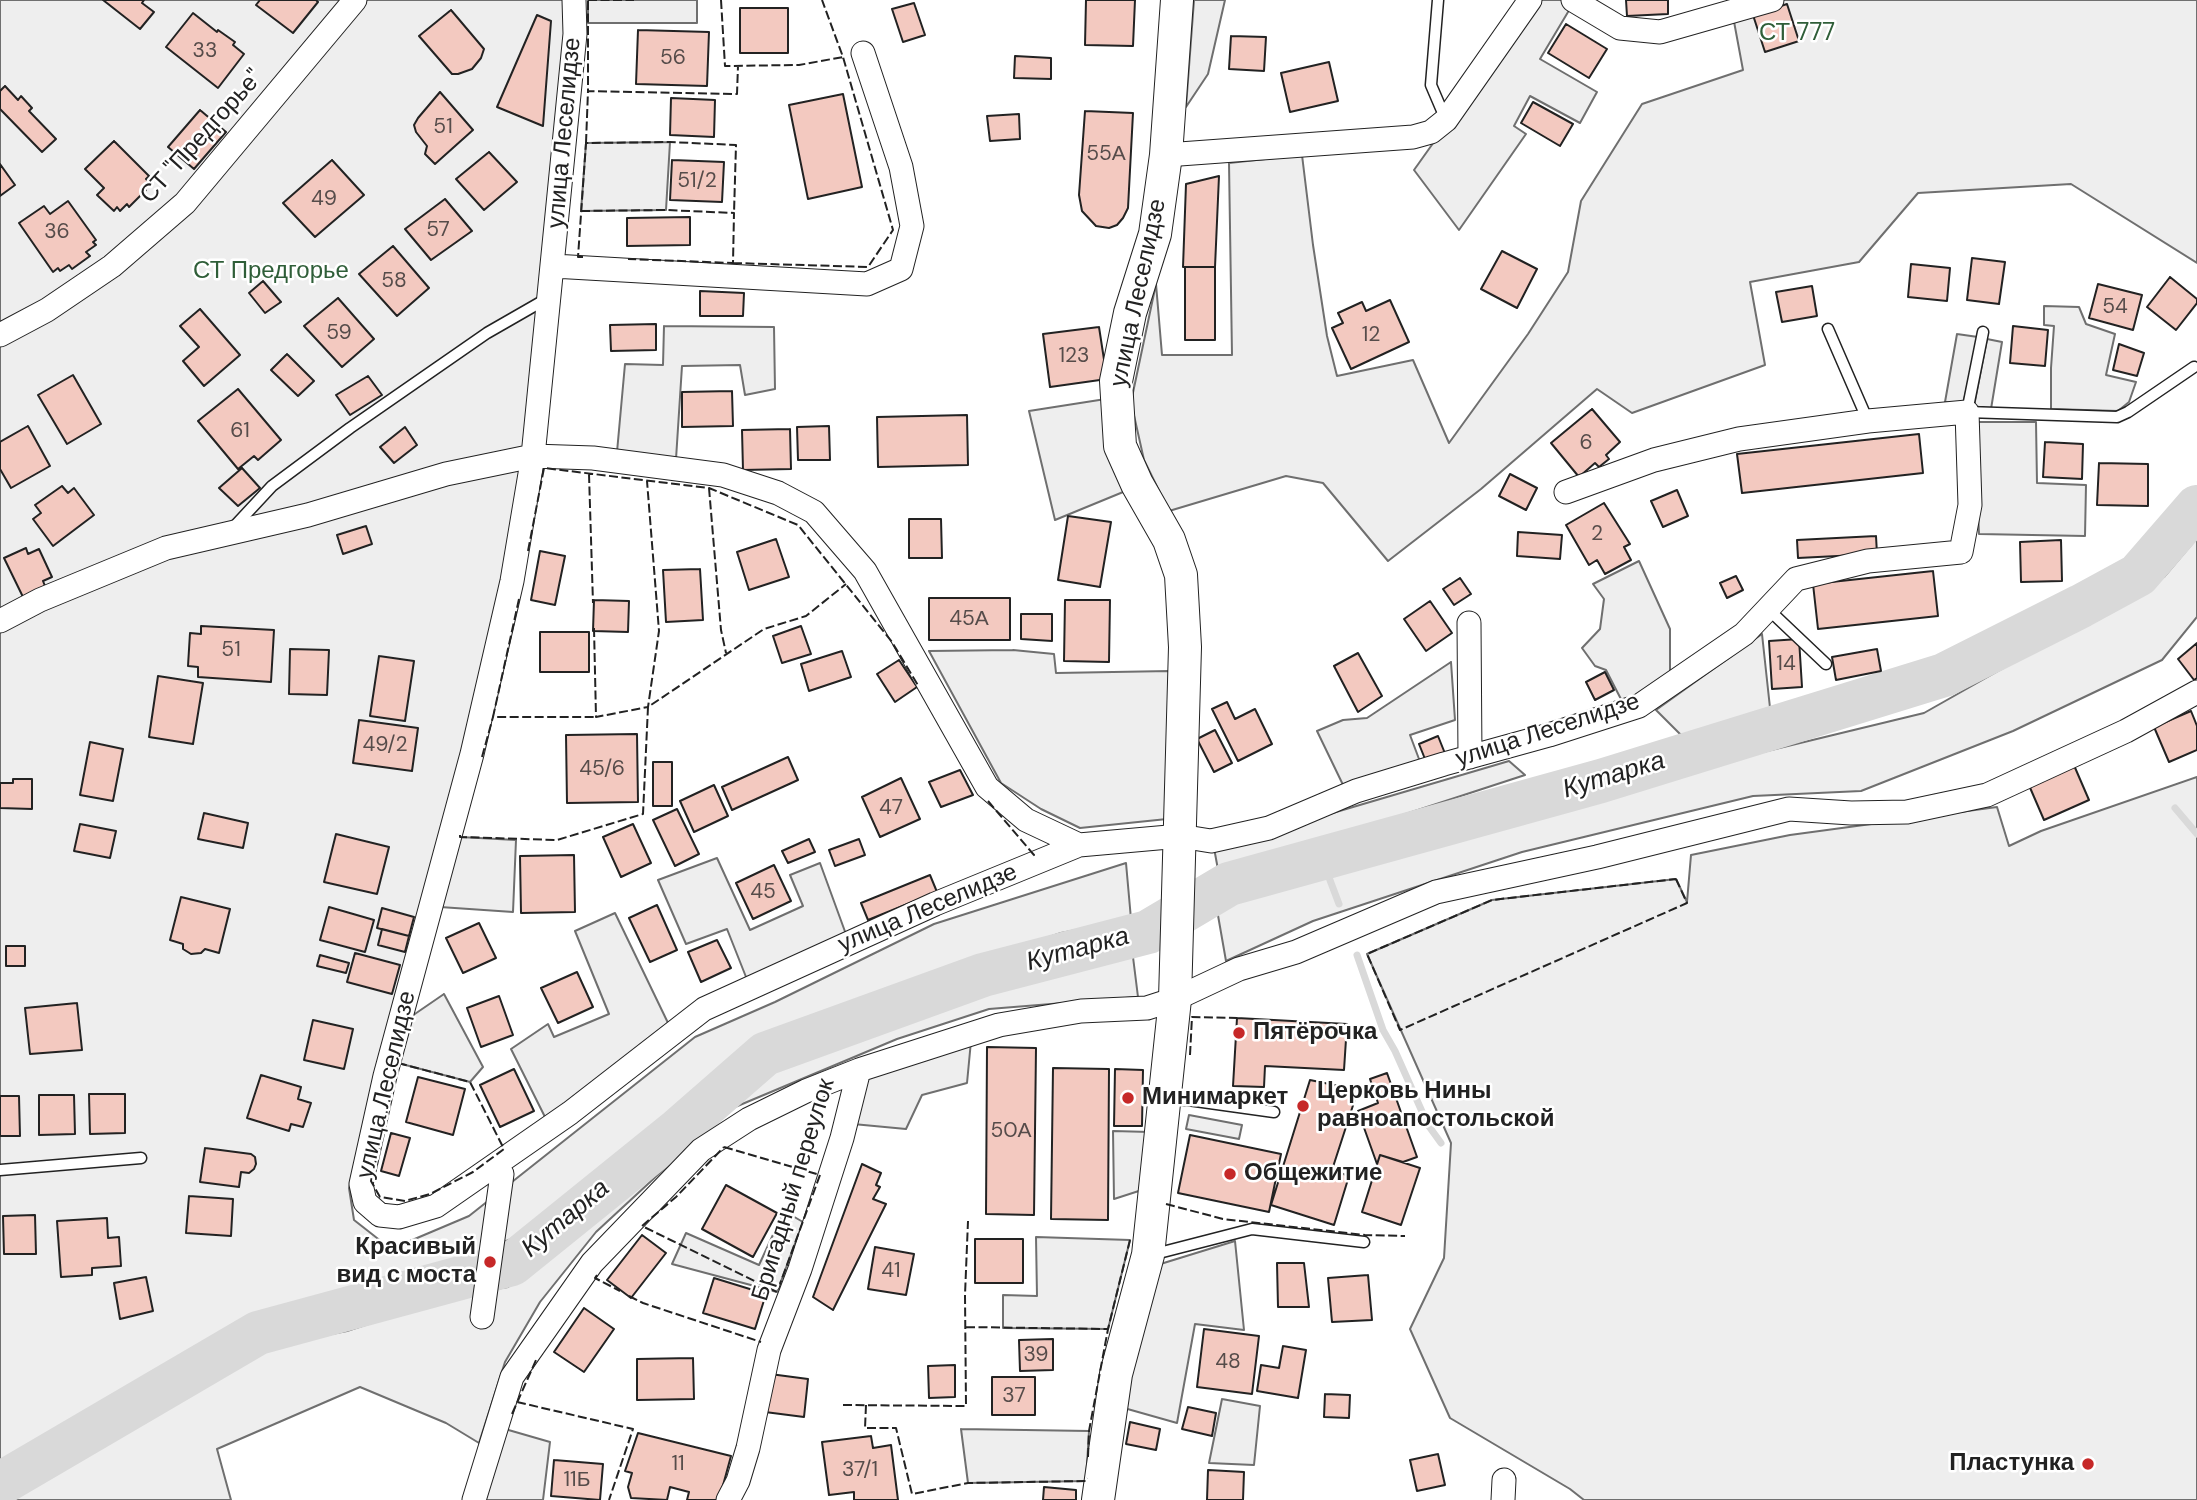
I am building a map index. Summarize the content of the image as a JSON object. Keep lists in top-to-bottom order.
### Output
{
  "streets": {
    "street": ["улица Леселидзе", "СТ \"Предгорье\"", "Бригадный переулок"]
  },
  "water": ["Кутарка"],
  "parks": ["СТ 777", "СТ Предгорье"],
  "places": [
    "Пятёрочка",
    "Минимаркет",
    "Церковь Нины равноапостольской",
    "Общежитие",
    "Красивый вид с моста",
    "Пластунка"
  ],
  "house_numbers": [
    "33",
    "56",
    "51",
    "55А",
    "51/2",
    "49",
    "57",
    "36",
    "58",
    "54",
    "59",
    "12",
    "123",
    "61",
    "6",
    "2",
    "45А",
    "51",
    "14",
    "49/2",
    "45/6",
    "47",
    "45",
    "50А",
    "41",
    "39",
    "48",
    "37",
    "11",
    "37/1",
    "11Б"
  ]
}
